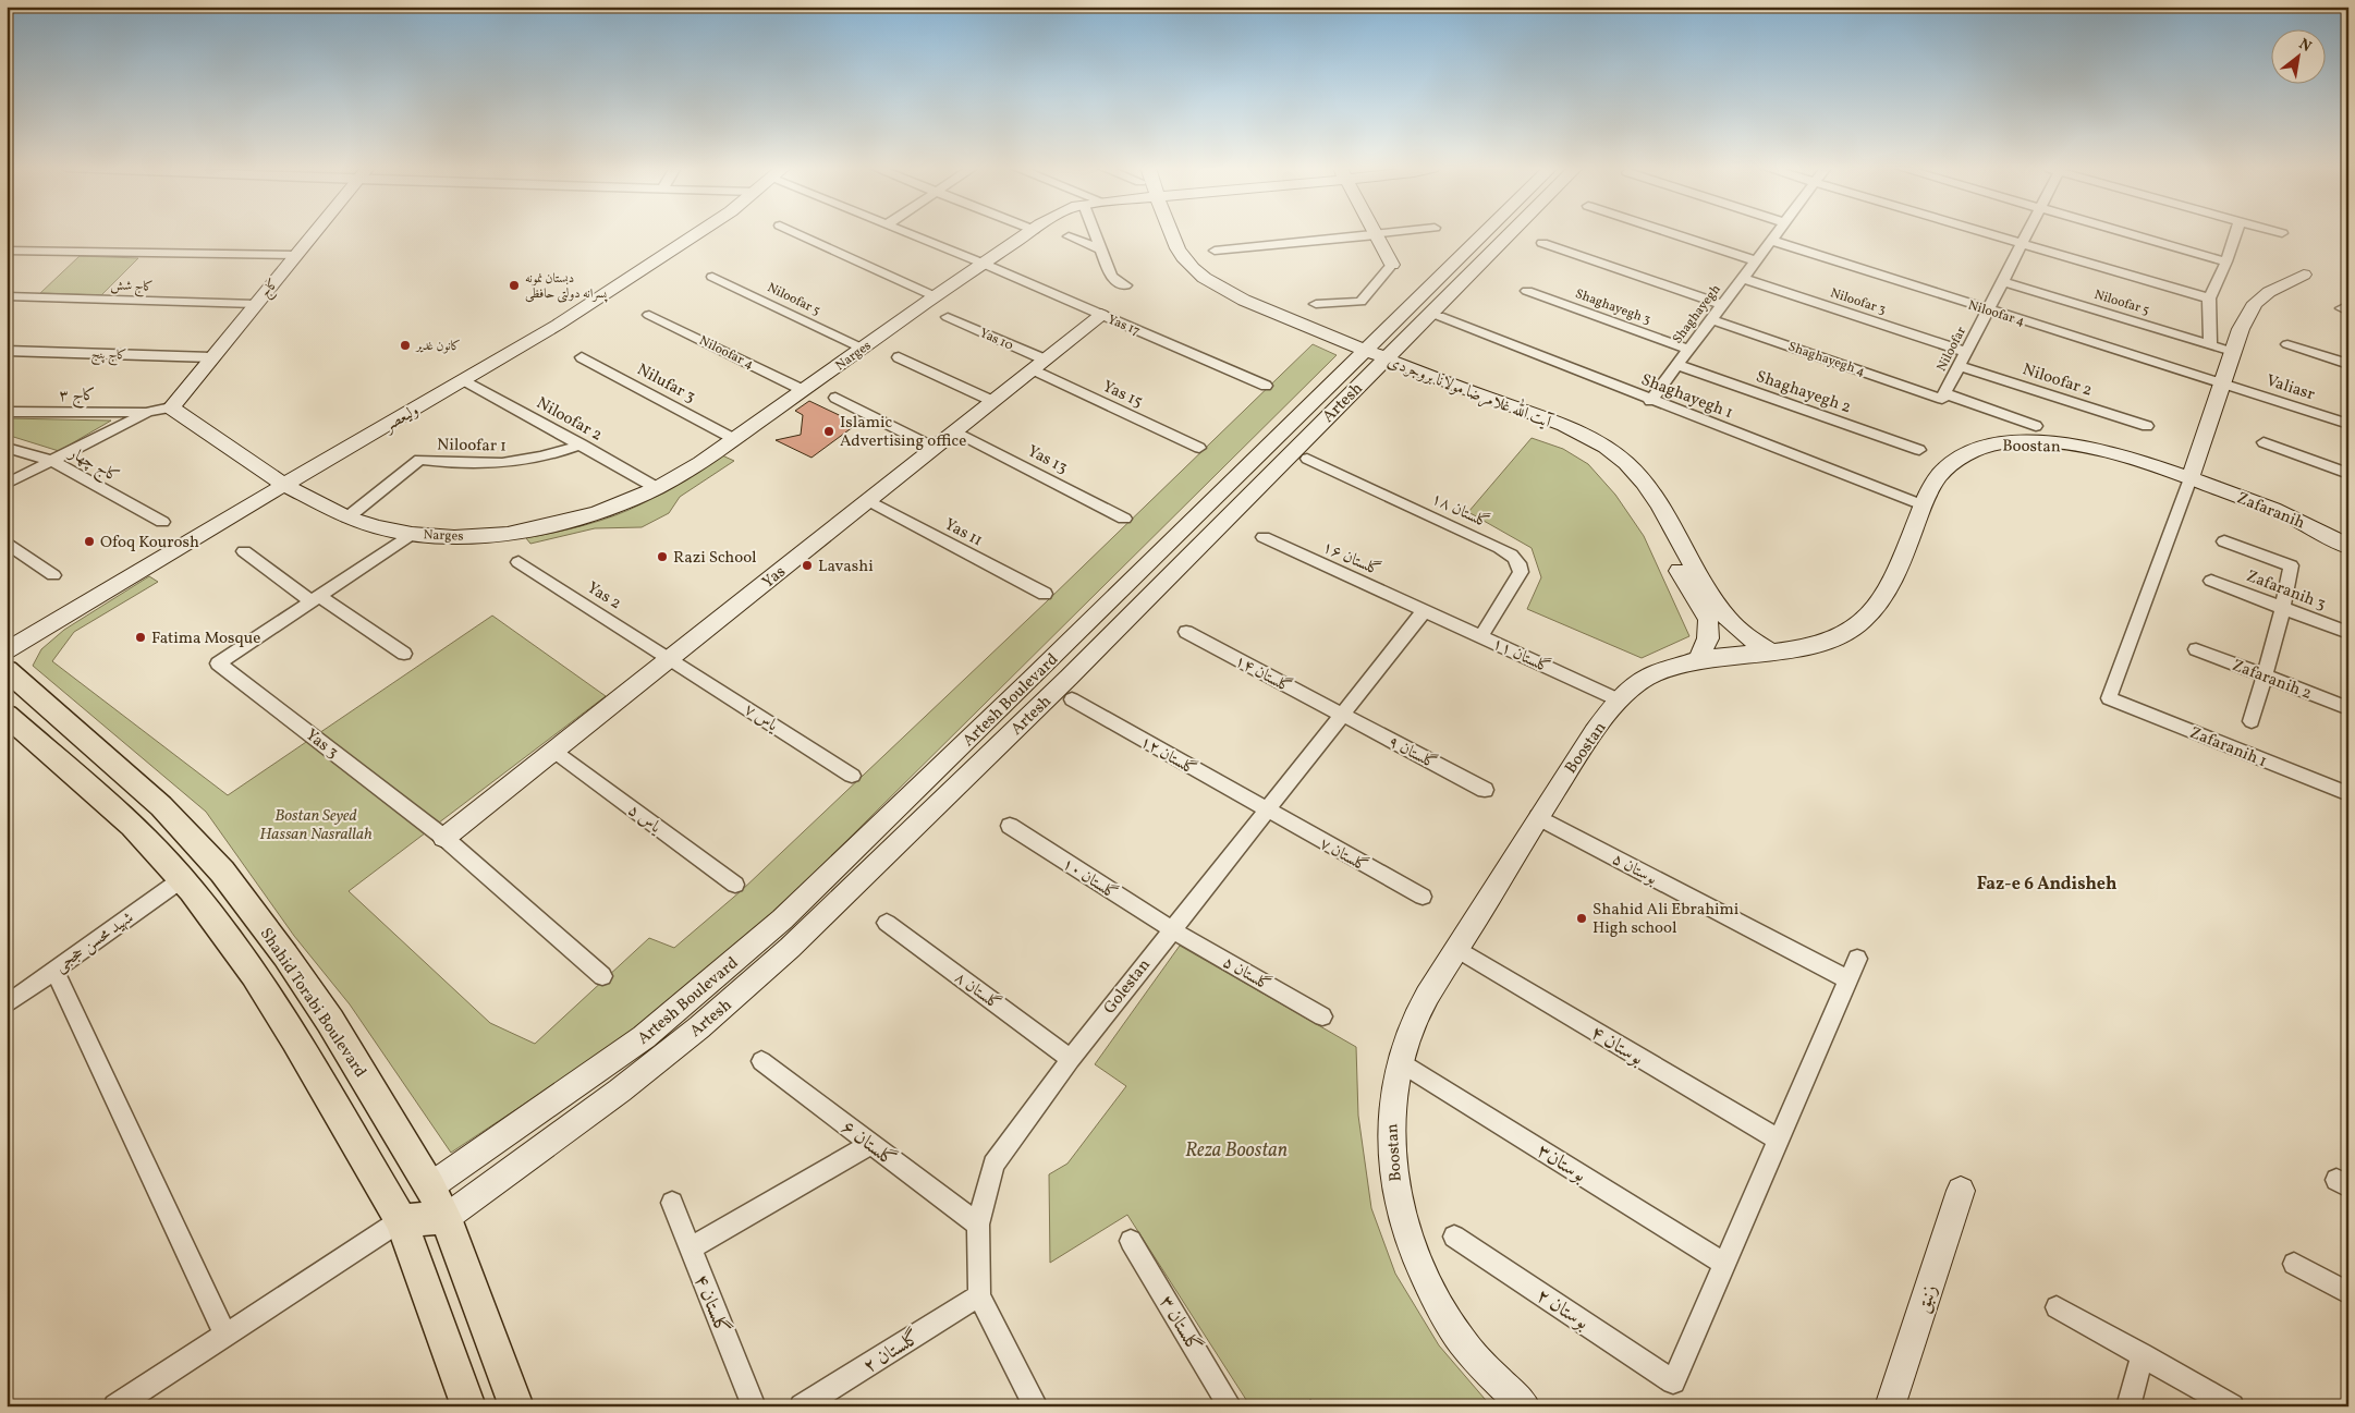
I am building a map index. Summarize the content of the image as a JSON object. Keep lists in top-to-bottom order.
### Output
{
  "streets": {
    "main road": ["Shahid Torabi Boulevard"],
    "street": [
      "کاج شش",
      "کاج",
      "Niloofar 5",
      "Niloofar 3",
      "Shaghayegh 3",
      "Niloofar 4",
      "Shaghayegh",
      "Yas 17",
      "Yas 10",
      "Niloofar",
      "کاج پنج",
      "Narges",
      "Shaghayegh 4",
      "Niloofar 2",
      "Nilufar 3",
      "Valiasr",
      "آیت الله غلامرضا مولانا بروجردی",
      "Shaghayegh 2",
      "Yas 15",
      "کاج ۳",
      "Shaghayegh 1",
      "Artesh",
      "ولیعصر",
      "Niloofar 1",
      "Boostan",
      "Yas 13",
      "کاج چهار",
      "گلستان ۱۸",
      "Zafaranih",
      "Yas 11",
      "گلستان ۱۶",
      "Yas",
      "Zafaranih 3",
      "Yas 2",
      "گلستان ۱۱",
      "گلستان ۱۴",
      "Zafaranih 2",
      "Artesh Boulevard",
      "یاس ۷",
      "Yas 3",
      "Zafaranih 1",
      "گلستان ۹",
      "گلستان ۱۲",
      "یاس ۵",
      "گلستان ۷",
      "بوستان ۵",
      "گلستان ۱۰",
      "شهید محسن حججی",
      "گلستان ۵",
      "Golestan",
      "گلستان ۸",
      "بوستان ۴",
      "گلستان ۶",
      "بوستان۳",
      "زنبق",
      "گلستان ۴",
      "بوستان ۲",
      "گلستان ۳",
      "گلستان ۲"
    ]
  },
  "crossings": [
    ["کاج شش", "کاج"],
    ["کاج", "کاج پنج"],
    ["Niloofar 5", "Niloofar"],
    ["Niloofar 5", "Narges"],
    ["Niloofar 3", "Shaghayegh"],
    ["Niloofar 3", "Niloofar"],
    ["Shaghayegh 3", "Shaghayegh"],
    ["Niloofar 4", "Shaghayegh"],
    ["Niloofar 4", "Niloofar"],
    ["Niloofar 4", "Narges"],
    ["Niloofar 4", "Valiasr"],
    ["Shaghayegh", "Shaghayegh 4"],
    ["Shaghayegh", "Shaghayegh 2"],
    ["Shaghayegh", "Shaghayegh 1"],
    ["Yas 17", "Narges"],
    ["Yas 17", "Yas"],
    ["Yas 10", "Yas 15"],
    ["Yas 10", "Yas"],
    ["Niloofar", "Shaghayegh 4"],
    ["Niloofar", "Niloofar 2"],
    ["Narges", "Niloofar 2"],
    ["Narges", "Nilufar 3"],
    ["Narges", "ولیعصر"],
    ["Narges", "Niloofar 1"],
    ["Narges", "Yas 3"],
    ["Niloofar 2", "ولیعصر"],
    ["Niloofar 2", "Niloofar 1"],
    ["آیت الله غلامرضا مولانا بروجردی", "Artesh"],
    ["آیت الله غلامرضا مولانا بروجردی", "Boostan"],
    ["آیت الله غلامرضا مولانا بروجردی", "Artesh Boulevard"],
    ["Yas 15", "Yas"],
    ["Shaghayegh 1", "Boostan"],
    ["Artesh", "Artesh Boulevard"],
    ["Artesh", "گلستان ۱۲"],
    ["Artesh", "Shahid Torabi Boulevard"],
    ["Boostan", "Zafaranih"],
    ["Boostan", "گلستان ۱۱"],
    ["Boostan", "Zafaranih 1"],
    ["Boostan", "بوستان ۵"],
    ["Boostan", "بوستان ۴"],
    ["Boostan", "بوستان۳"],
    ["Yas 13", "Yas"],
    ["گلستان ۱۸", "گلستان ۱۱"],
    ["Zafaranih", "Zafaranih 1"],
    ["Yas 11", "Yas"],
    ["گلستان ۱۶", "گلستان ۱۱"],
    ["گلستان ۱۶", "Golestan"],
    ["Yas", "Yas 2"],
    ["Yas", "یاس ۷"],
    ["Yas", "Yas 3"],
    ["Yas", "یاس ۵"],
    ["Yas 2", "یاس ۷"],
    ["گلستان ۱۱", "Golestan"],
    ["گلستان ۱۴", "گلستان ۹"],
    ["گلستان ۱۴", "Golestan"],
    ["Artesh Boulevard", "Shahid Torabi Boulevard"],
    ["گلستان ۹", "Golestan"],
    ["گلستان ۱۲", "گلستان ۷"],
    ["گلستان ۱۲", "Golestan"],
    ["گلستان ۷", "Golestan"],
    ["گلستان ۱۰", "گلستان ۵"],
    ["گلستان ۱۰", "Golestan"],
    ["گلستان ۵", "Golestan"],
    ["Golestan", "گلستان ۸"],
    ["Golestan", "گلستان ۶"],
    ["Golestan", "گلستان ۲"],
    ["بوستان۳", "بوستان ۲"]
  ],
  "districts": ["Faz-e 6 Andisheh"],
  "parks": ["Bostan Seyed Hassan Nasrallah", "Reza Boostan"],
  "places": [
    "دبستان نمونه پسرانه دولتی حافظی",
    "کانون غدیر",
    "Islamic Advertising office",
    "Ofoq Kourosh",
    "Razi School",
    "Lavashi",
    "Fatima Mosque",
    "Shahid Ali Ebrahimi High school"
  ],
  "north": "top right"
}
